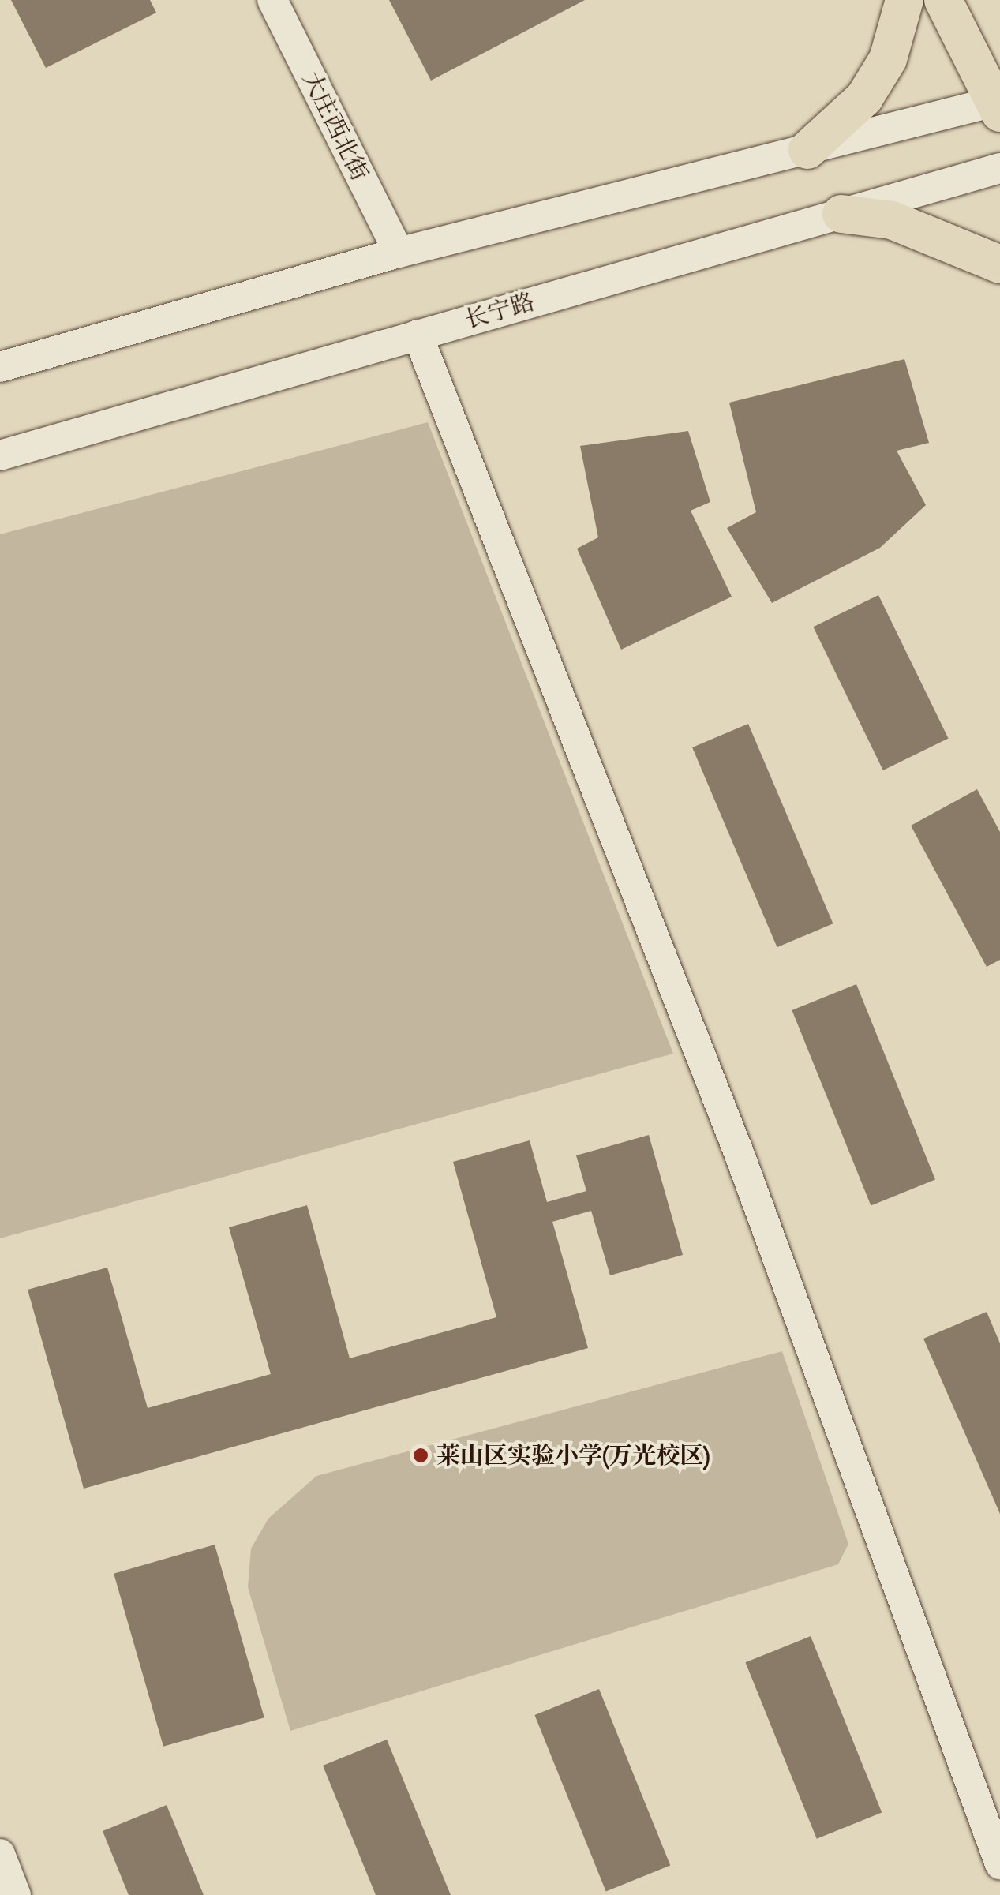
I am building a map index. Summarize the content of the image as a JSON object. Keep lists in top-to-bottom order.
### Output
{
  "streets": {
    "street": ["大庄西北街", "长宁路"]
  },
  "places": ["莱山区实验小学(万光校区)"]
}
